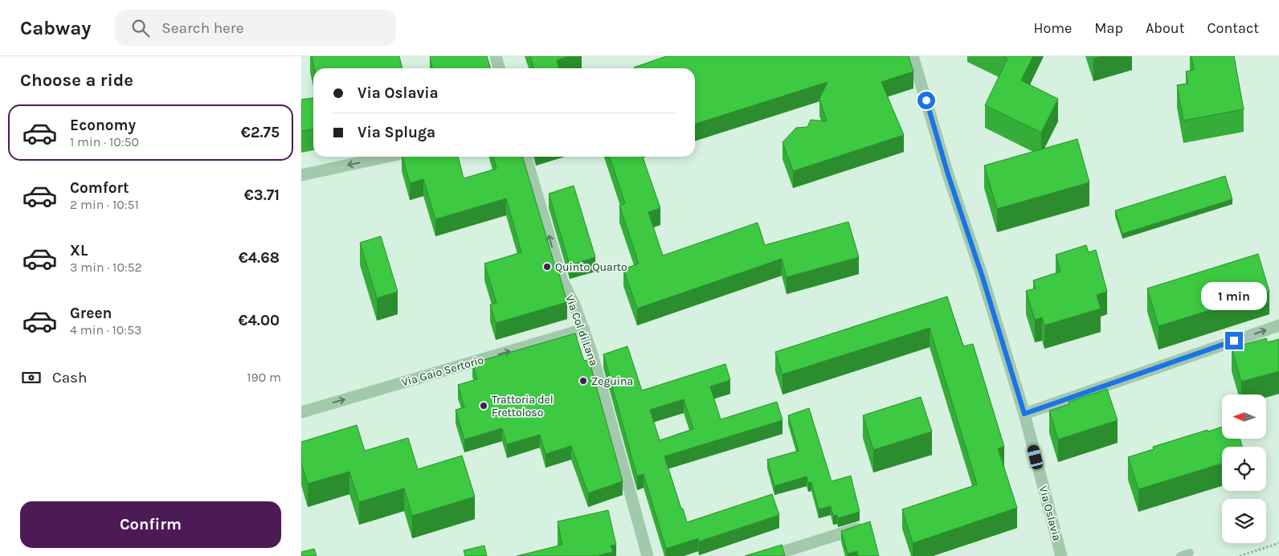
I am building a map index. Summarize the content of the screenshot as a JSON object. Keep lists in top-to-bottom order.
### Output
{
  "streets": {
    "street": ["Via Col di Lana", "Via Gaio Sertorio", "Via Oslavia"]
  },
  "crossings": [
    ["Via Col di Lana", "Via Gaio Sertorio"]
  ],
  "one_way": ["Via Col di Lana", "Via Gaio Sertorio"],
  "places": ["Quinto Quarto", "Zeguina", "Trattoria del Frettoloso"],
  "north": "left",
  "page": {
    "header": "Cabway",
    "search": "Search here",
    "nav": [
      "Home",
      "Map",
      "About",
      "Contact"
    ],
    "heading": "Choose a ride",
    "banner": ["Via Oslavia", "Via Spluga"],
    "list": [
      {
        "name": "Economy",
        "note": "1 min · 10:50",
        "value": "€2.75"
      },
      {
        "name": "Comfort",
        "note": "2 min · 10:51",
        "value": "€3.71"
      },
      {
        "name": "XL",
        "note": "3 min · 10:52",
        "value": "€4.68"
      },
      {
        "name": "Green",
        "note": "4 min · 10:53",
        "value": "€4.00"
      }
    ],
    "bubble": "1 min",
    "pay": ["Cash", "190 m"],
    "buttons": "Confirm"
  }
}
